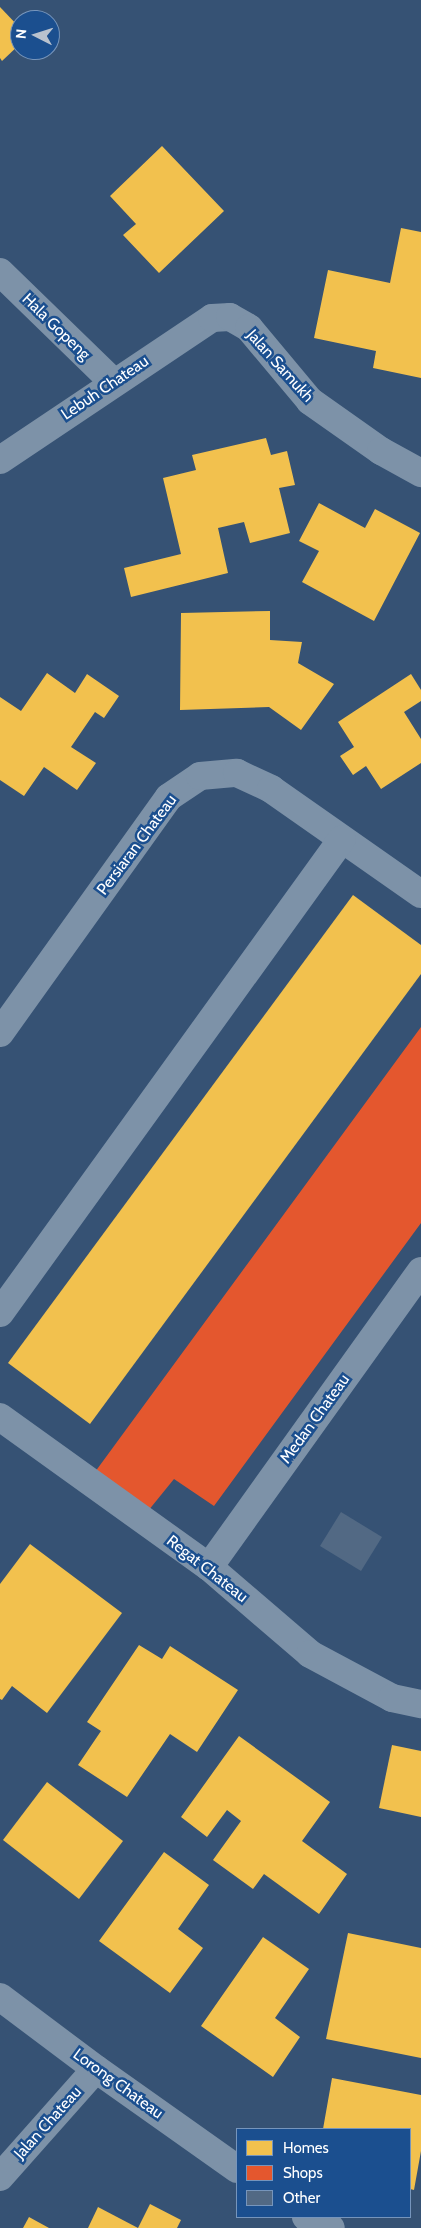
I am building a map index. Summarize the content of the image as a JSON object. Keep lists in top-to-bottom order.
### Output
{
  "streets": {
    "street": [
      "Hala Gopeng",
      "Jalan Samukh",
      "Lebuh Chateau",
      "Persiaran Chateau",
      "Medan Chateau",
      "Regat Chateau",
      "Lorong Chateau",
      "Jalan Chateau"
    ]
  },
  "crossings": [
    ["Hala Gopeng", "Lebuh Chateau"],
    ["Jalan Samukh", "Lebuh Chateau"],
    ["Medan Chateau", "Regat Chateau"],
    ["Lorong Chateau", "Jalan Chateau"]
  ],
  "legend": ["Homes", "Shops", "Other"],
  "north": "left"
}
